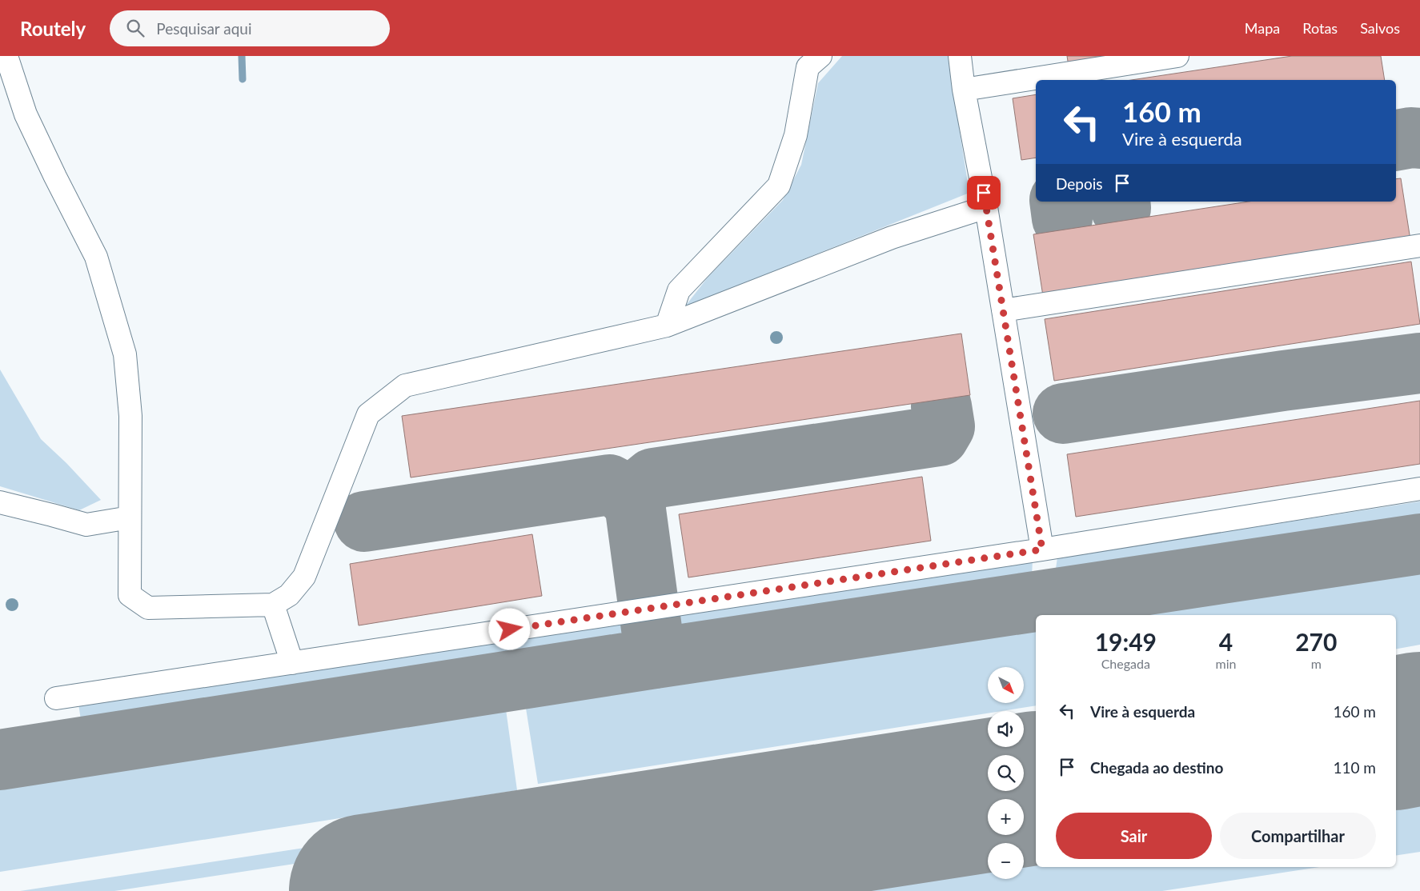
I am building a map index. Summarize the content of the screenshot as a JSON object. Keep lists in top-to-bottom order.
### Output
{
  "north": "bottom right",
  "page": {
    "header": "Routely",
    "search": "Pesquisar aqui",
    "nav": ["Mapa", "Rotas", "Salvos"],
    "turn": ["160 m", "Vire à esquerda"],
    "then": "Depois",
    "eta": [
      "19:49",
      "Chegada",
      "4",
      "min",
      "270",
      "m"
    ],
    "map_buttons": ["+", "−"],
    "list": [
      {
        "name": "Vire à esquerda",
        "value": "160 m"
      },
      {
        "name": "Chegada ao destino",
        "value": "110 m"
      }
    ],
    "buttons": ["Sair", "Compartilhar"]
  }
}
